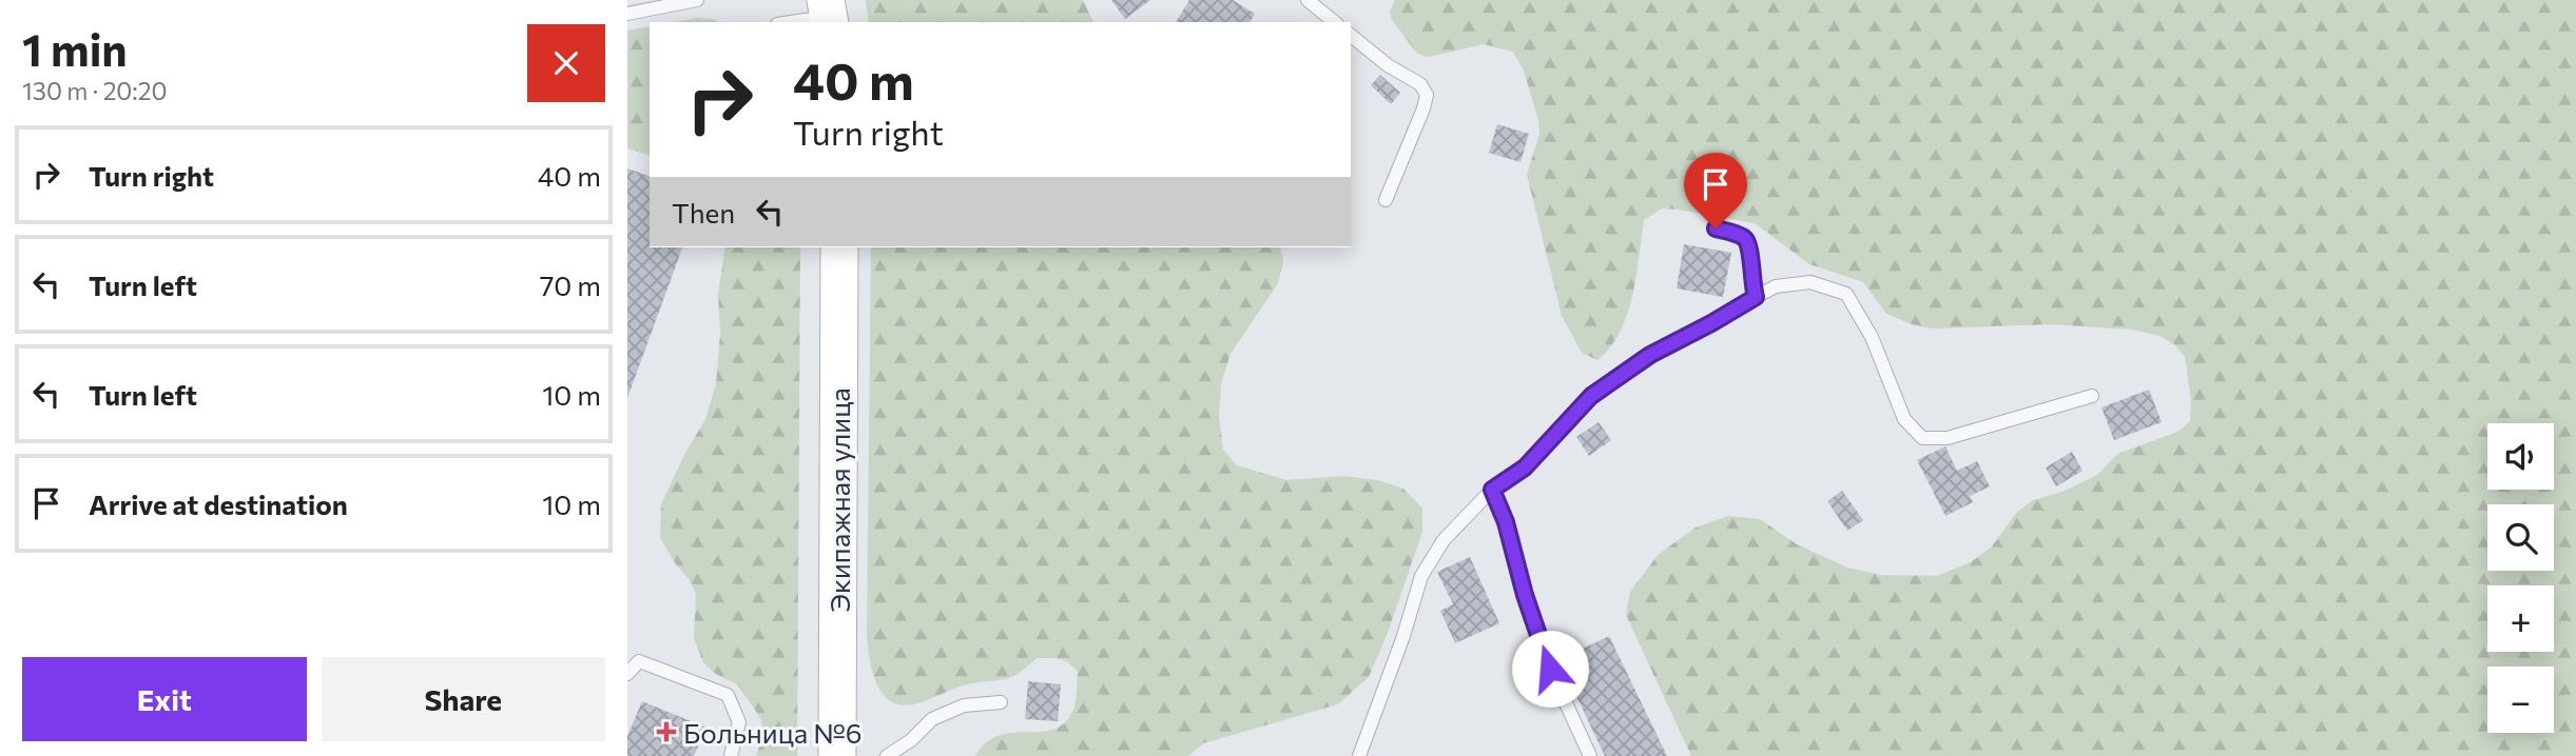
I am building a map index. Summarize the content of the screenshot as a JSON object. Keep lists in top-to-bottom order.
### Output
{
  "streets": {
    "main road": ["Экипажная улица"]
  },
  "places": {
    "health": ["Больница №6"]
  },
  "page": {
    "heading": ["1 min", "130 m · 20:20"],
    "turn": ["40 m", "Turn right"],
    "list": [
      {
        "name": "Turn right",
        "value": "40 m"
      },
      {
        "name": "Turn left",
        "value": "70 m"
      },
      {
        "name": "Turn left",
        "value": "10 m"
      },
      {
        "name": "Arrive at destination",
        "value": "10 m"
      }
    ],
    "then": "Then",
    "map_buttons": ["+", "−"],
    "buttons": ["Exit", "Share"]
  }
}
